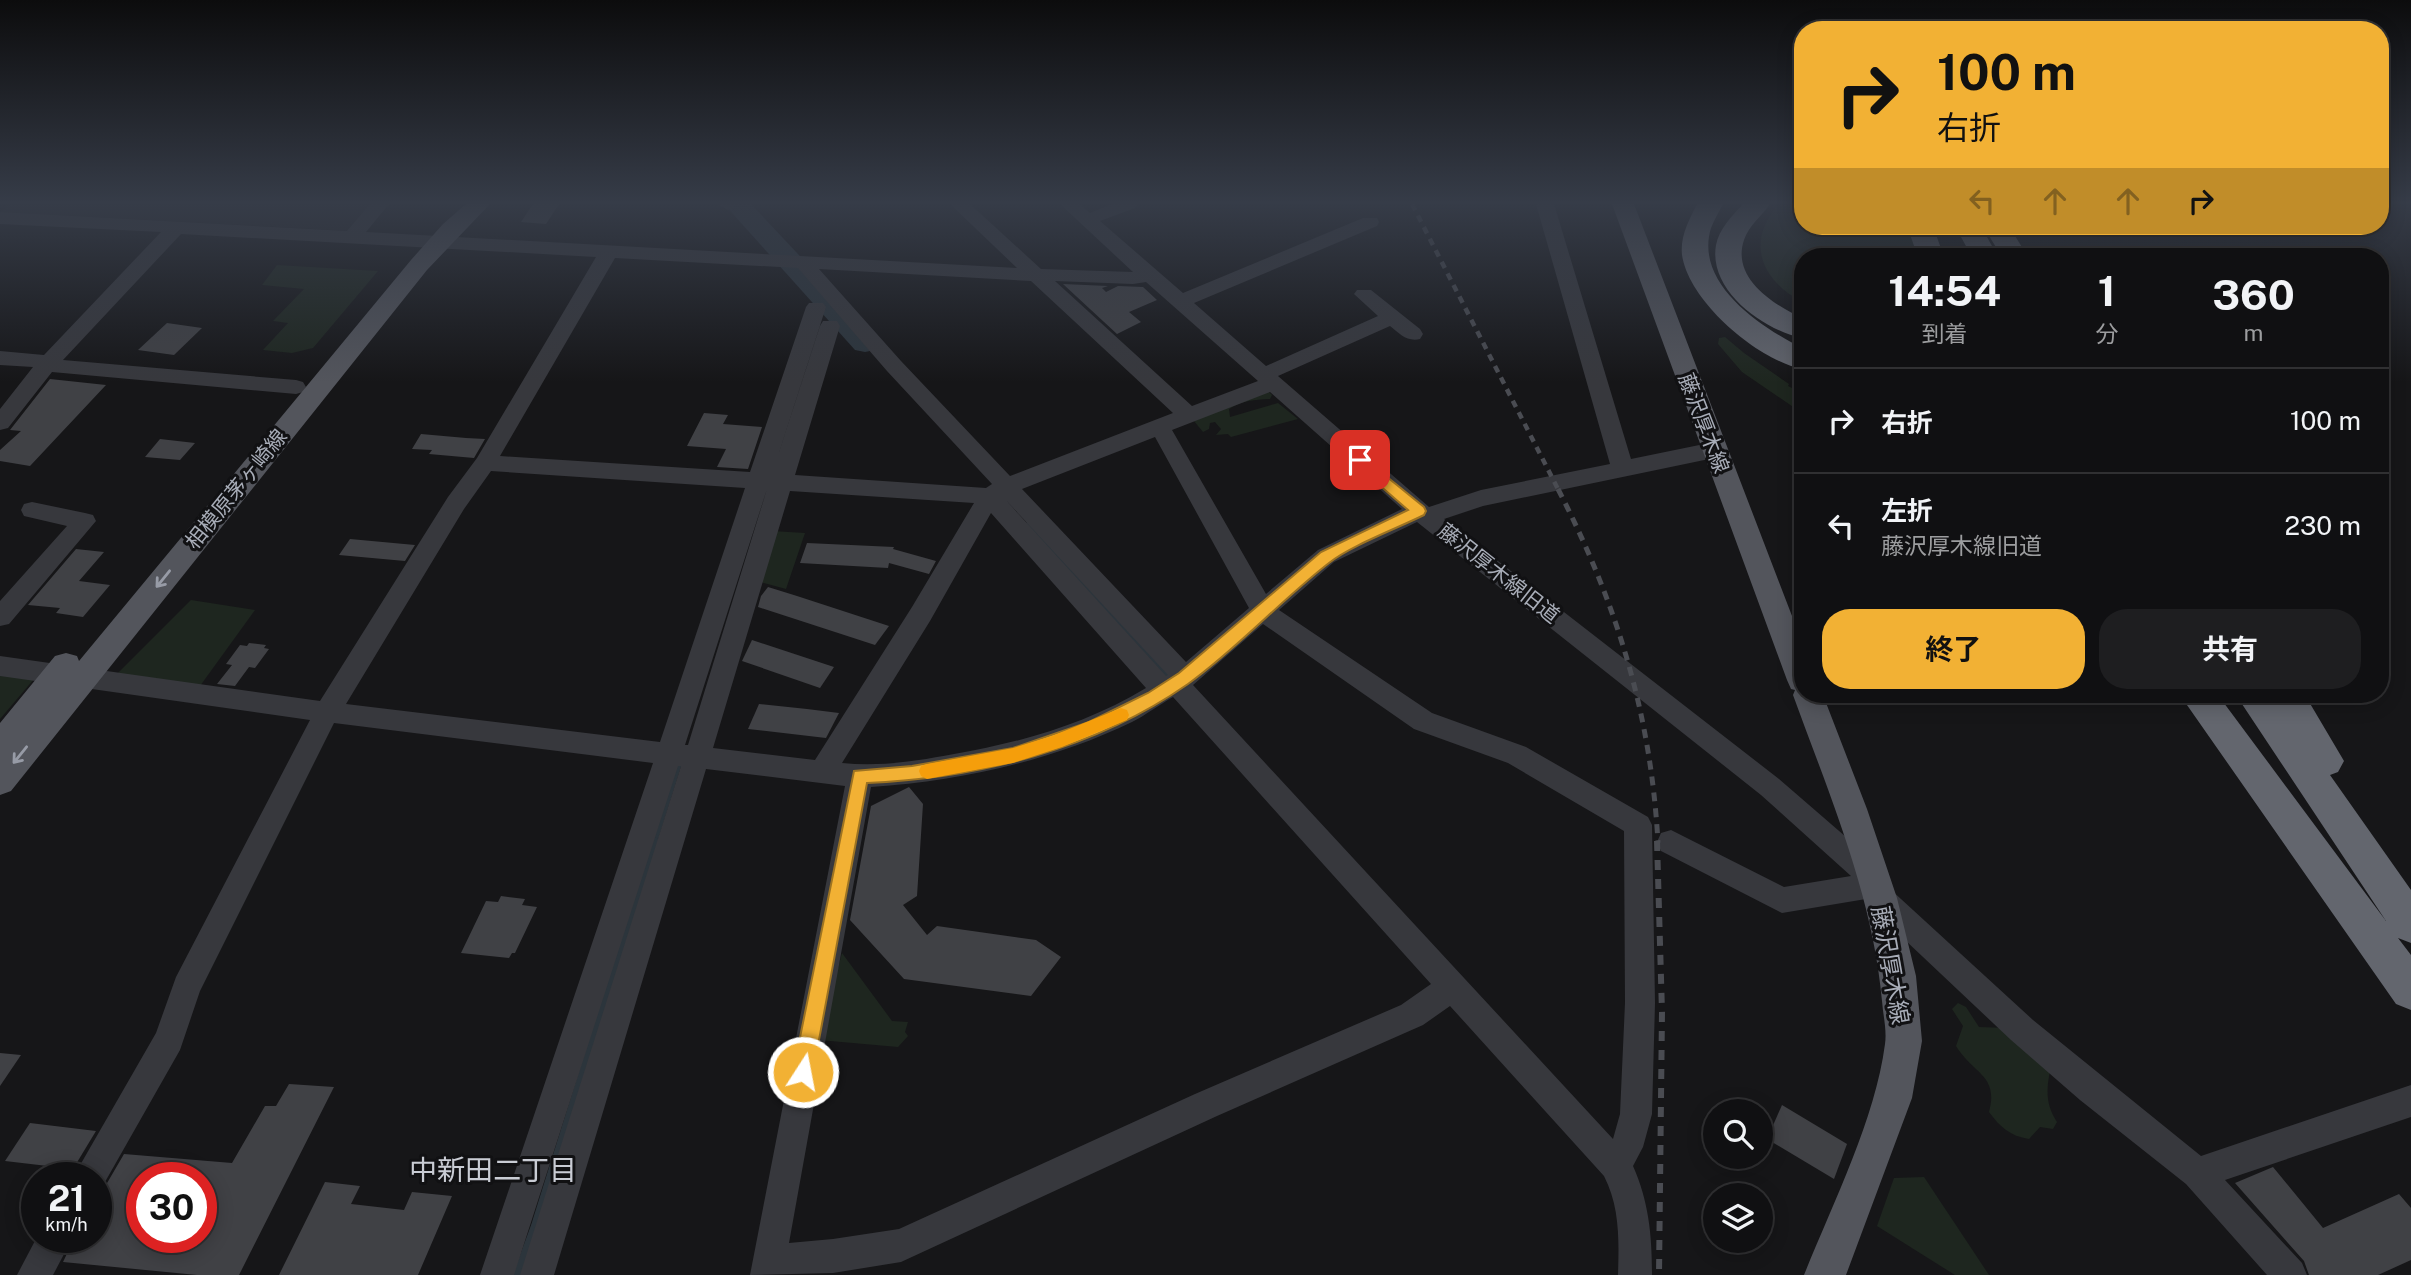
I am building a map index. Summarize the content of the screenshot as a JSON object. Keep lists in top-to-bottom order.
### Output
{
  "streets": {
    "main road": ["藤沢厚木線", "相模原茅ヶ崎線"],
    "street": ["藤沢厚木線旧道"]
  },
  "crossings": [
    ["藤沢厚木線", "藤沢厚木線旧道"]
  ],
  "districts": ["中新田二丁目"],
  "page": {
    "turn": ["100 m", "右折"],
    "eta": [
      "14:54",
      "到着",
      "1",
      "分",
      "360",
      "m"
    ],
    "list": [
      {
        "name": "右折",
        "value": "100 m"
      },
      {
        "name": "左折",
        "note": "藤沢厚木線旧道",
        "value": "230 m"
      }
    ],
    "buttons": ["終了", "共有"],
    "speed": "21 km/h",
    "limit": "30"
  }
}
